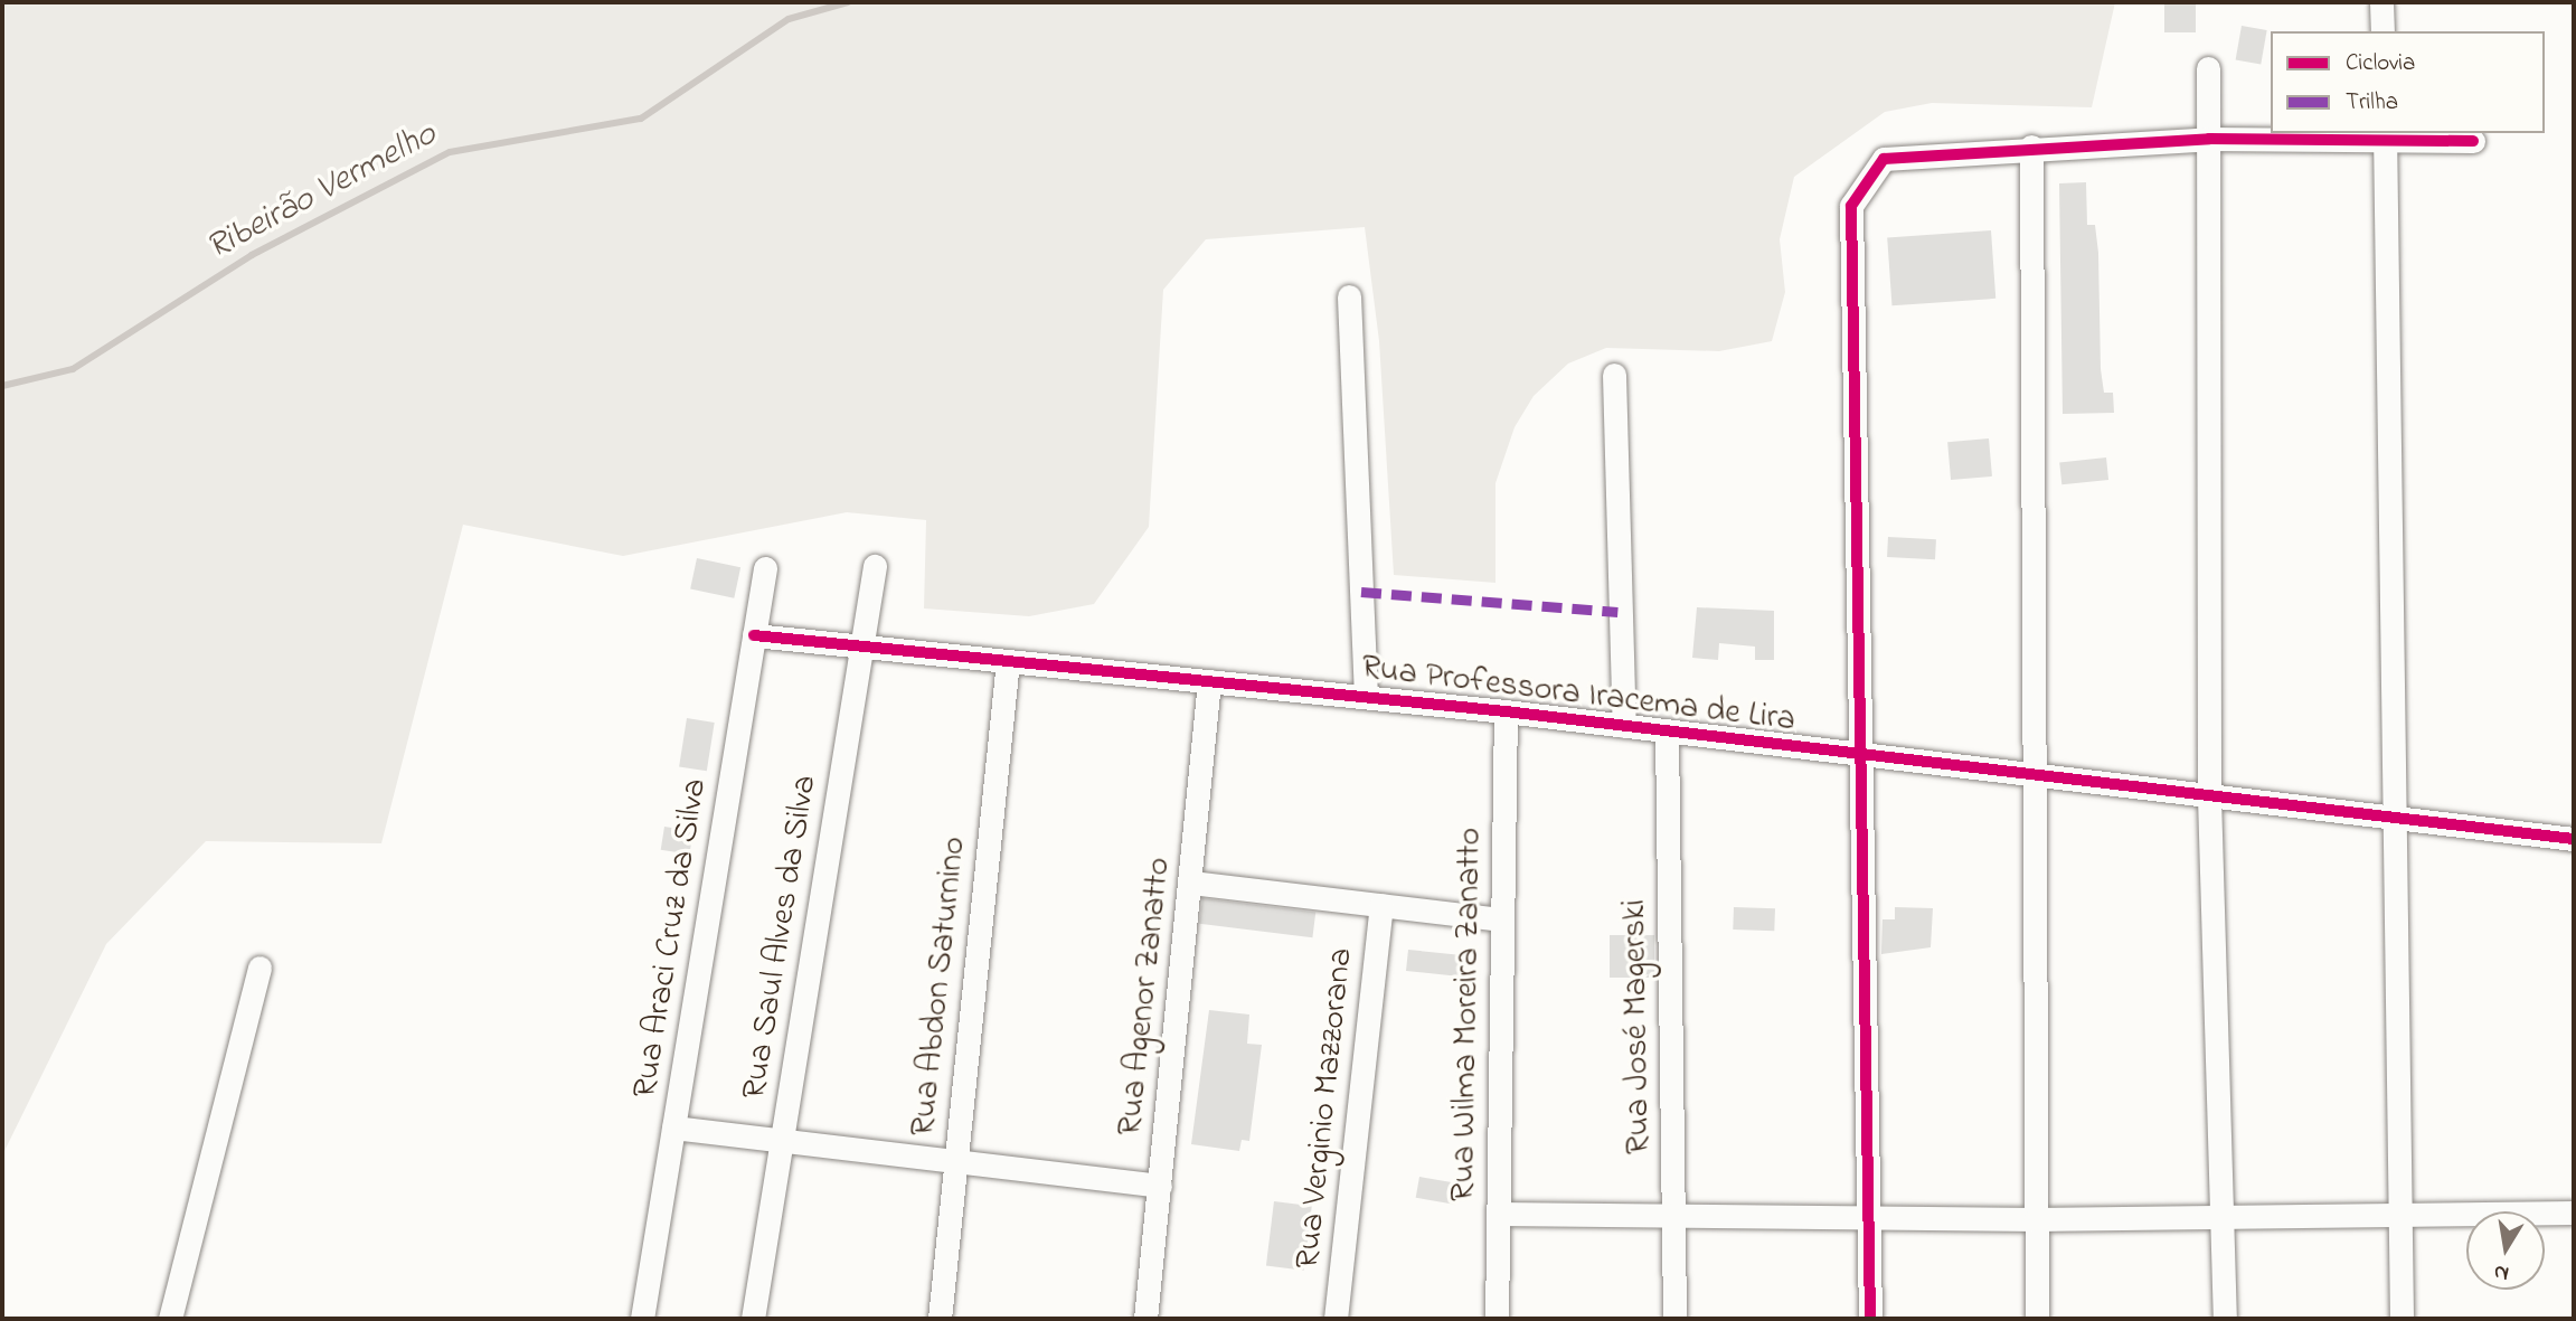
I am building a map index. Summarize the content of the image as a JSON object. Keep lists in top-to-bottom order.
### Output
{
  "streets": {
    "street": [
      "Rua Professora Iracema de Lira",
      "Rua Saul Alves da Silva",
      "Rua Araci Cruz da Silva",
      "Rua Abdon Saturnino",
      "Rua Agenor Zanatto",
      "Rua Wilma Moreira Zanatto",
      "Rua José Magerski",
      "Rua Verginio Mazzorana"
    ]
  },
  "crossings": [
    ["Rua Professora Iracema de Lira", "Rua Saul Alves da Silva"],
    ["Rua Professora Iracema de Lira", "Rua Araci Cruz da Silva"],
    ["Rua Professora Iracema de Lira", "Rua Abdon Saturnino"],
    ["Rua Professora Iracema de Lira", "Rua Agenor Zanatto"],
    ["Rua Professora Iracema de Lira", "Rua Wilma Moreira Zanatto"],
    ["Rua Professora Iracema de Lira", "Rua José Magerski"]
  ],
  "water": ["Ribeirão Vermelho"],
  "legend": ["Ciclovia", "Trilha"],
  "north": "bottom"
}
